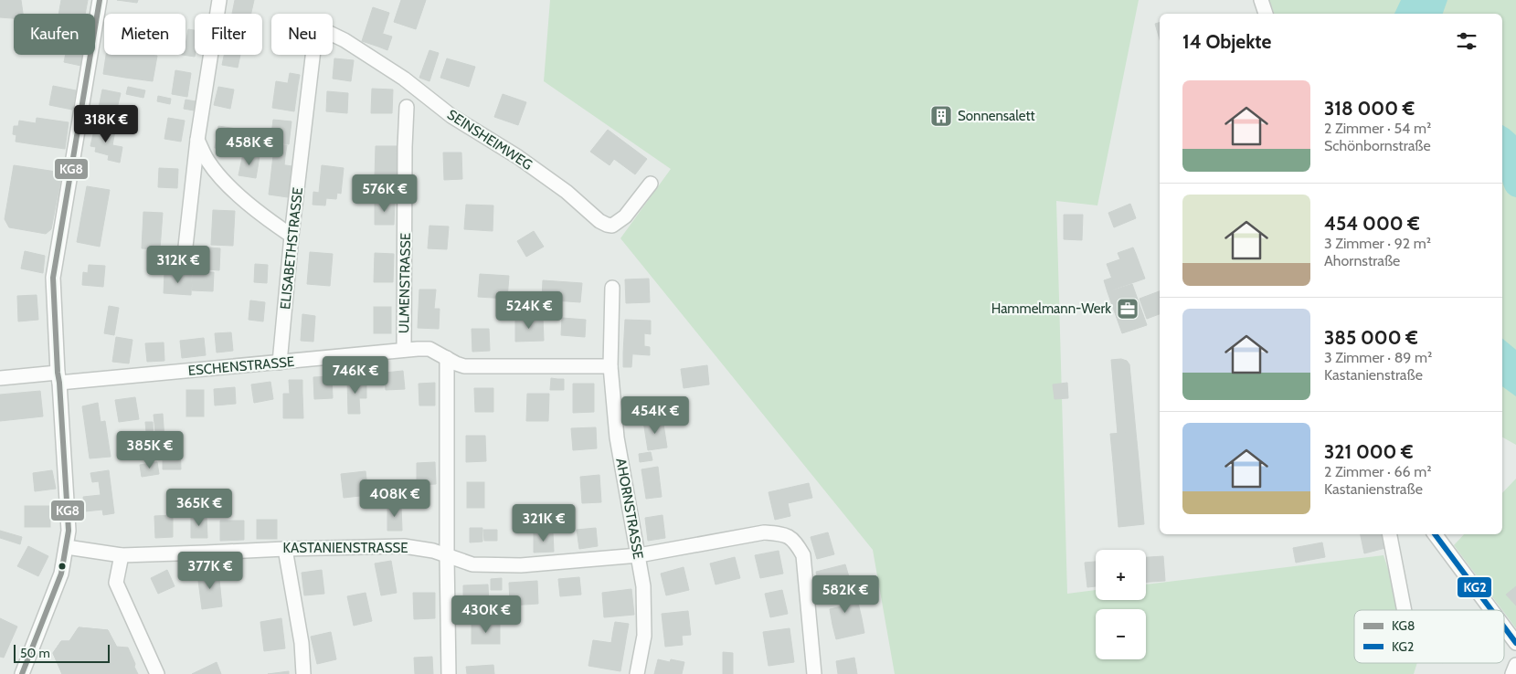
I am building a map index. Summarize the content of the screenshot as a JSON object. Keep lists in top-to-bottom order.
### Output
{
  "streets": {
    "street": [
      "SEINSHEIMWEG",
      "ELISABETHSTRASSE",
      "ULMENSTRASSE",
      "ESCHENSTRASSE",
      "AHORNSTRASSE",
      "KASTANIENSTRASSE"
    ]
  },
  "crossings": [
    ["ELISABETHSTRASSE", "ESCHENSTRASSE"],
    ["ULMENSTRASSE", "ESCHENSTRASSE"],
    ["ESCHENSTRASSE", "AHORNSTRASSE"],
    ["AHORNSTRASSE", "KASTANIENSTRASSE"]
  ],
  "places": {
    "building": ["Sonnensalett"],
    "office": ["Hammelmann-Werk"]
  },
  "lines": ["transit line KG8", "transit line KG2"],
  "legend": ["KG8", "KG2"],
  "scale_bar": "50 m",
  "page": {
    "chip": [
      "Kaufen",
      "Mieten",
      "Filter",
      "Neu"
    ],
    "heading": "14 Objekte",
    "list": [
      {
        "name": "318 000 €",
        "note": "2 Zimmer · 54 m² · Schönbornstraße"
      },
      {
        "name": "454 000 €",
        "note": "3 Zimmer · 92 m² · Ahornstraße"
      },
      {
        "name": "385 000 €",
        "note": "3 Zimmer · 89 m² · Kastanienstraße"
      },
      {
        "name": "321 000 €",
        "note": "2 Zimmer · 66 m² · Kastanienstraße"
      }
    ],
    "price": [
      "318K €",
      "458K €",
      "576K €",
      "312K €",
      "524K €",
      "746K €",
      "454K €",
      "385K €",
      "408K €",
      "365K €",
      "321K €",
      "377K €",
      "582K €",
      "430K €"
    ],
    "map_buttons": ["+", "−"],
    "scale": "50 m"
  }
}
